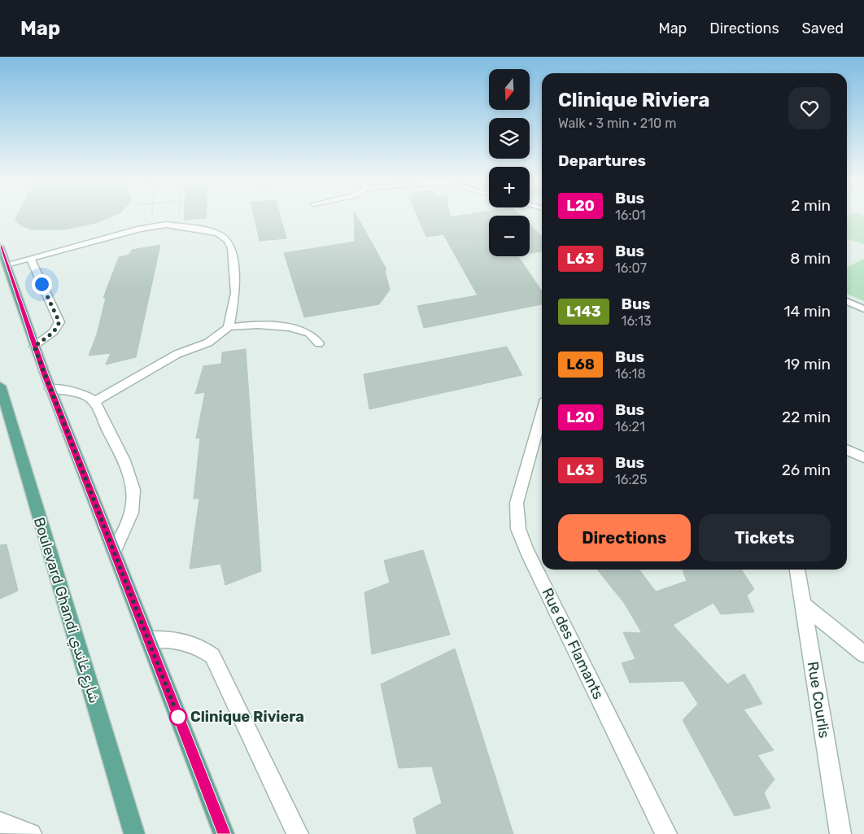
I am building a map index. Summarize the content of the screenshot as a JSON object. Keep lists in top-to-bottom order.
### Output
{
  "streets": {
    "main road": ["Boulevard Ghandi شارع غاندي"],
    "street": ["Rue des Flamants", "Rue Courlis"]
  },
  "places": ["Clinique Riviera"],
  "lines": ["bus line L20"],
  "north": "bottom",
  "page": {
    "header": "Map",
    "nav": ["Map", "Directions", "Saved"],
    "map_buttons": ["+", "−"],
    "heading": [
      ["Clinique Riviera", "Walk · 3 min · 210 m"],
      "Departures"
    ],
    "list": [
      {
        "mark": "L20",
        "name": "Bus",
        "note": "16:01",
        "value": "2 min"
      },
      {
        "mark": "L63",
        "name": "Bus",
        "note": "16:07",
        "value": "8 min"
      },
      {
        "mark": "L143",
        "name": "Bus",
        "note": "16:13",
        "value": "14 min"
      },
      {
        "mark": "L68",
        "name": "Bus",
        "note": "16:18",
        "value": "19 min"
      },
      {
        "mark": "L20",
        "name": "Bus",
        "note": "16:21",
        "value": "22 min"
      },
      {
        "mark": "L63",
        "name": "Bus",
        "note": "16:25",
        "value": "26 min"
      }
    ],
    "buttons": ["Directions", "Tickets"]
  }
}
